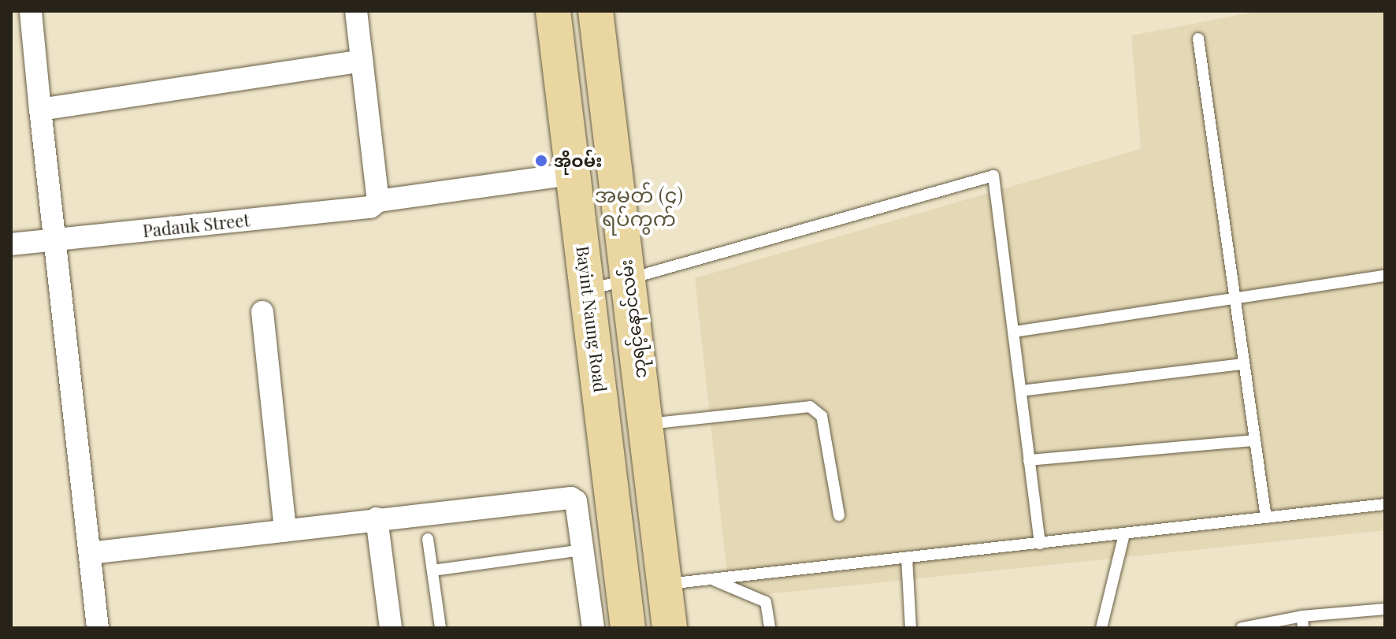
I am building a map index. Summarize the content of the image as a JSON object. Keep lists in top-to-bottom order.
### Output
{
  "streets": {
    "main road": ["Bayint Naung Road", "ဘုရင့်နောင်လမ်း"],
    "street": ["Padauk Street"]
  },
  "crossings": [
    ["Padauk Street", "Bayint Naung Road"]
  ],
  "districts": ["အမှတ် (၄) ရပ်ကွက်"],
  "places": ["အိုဝမ်း"]
}
